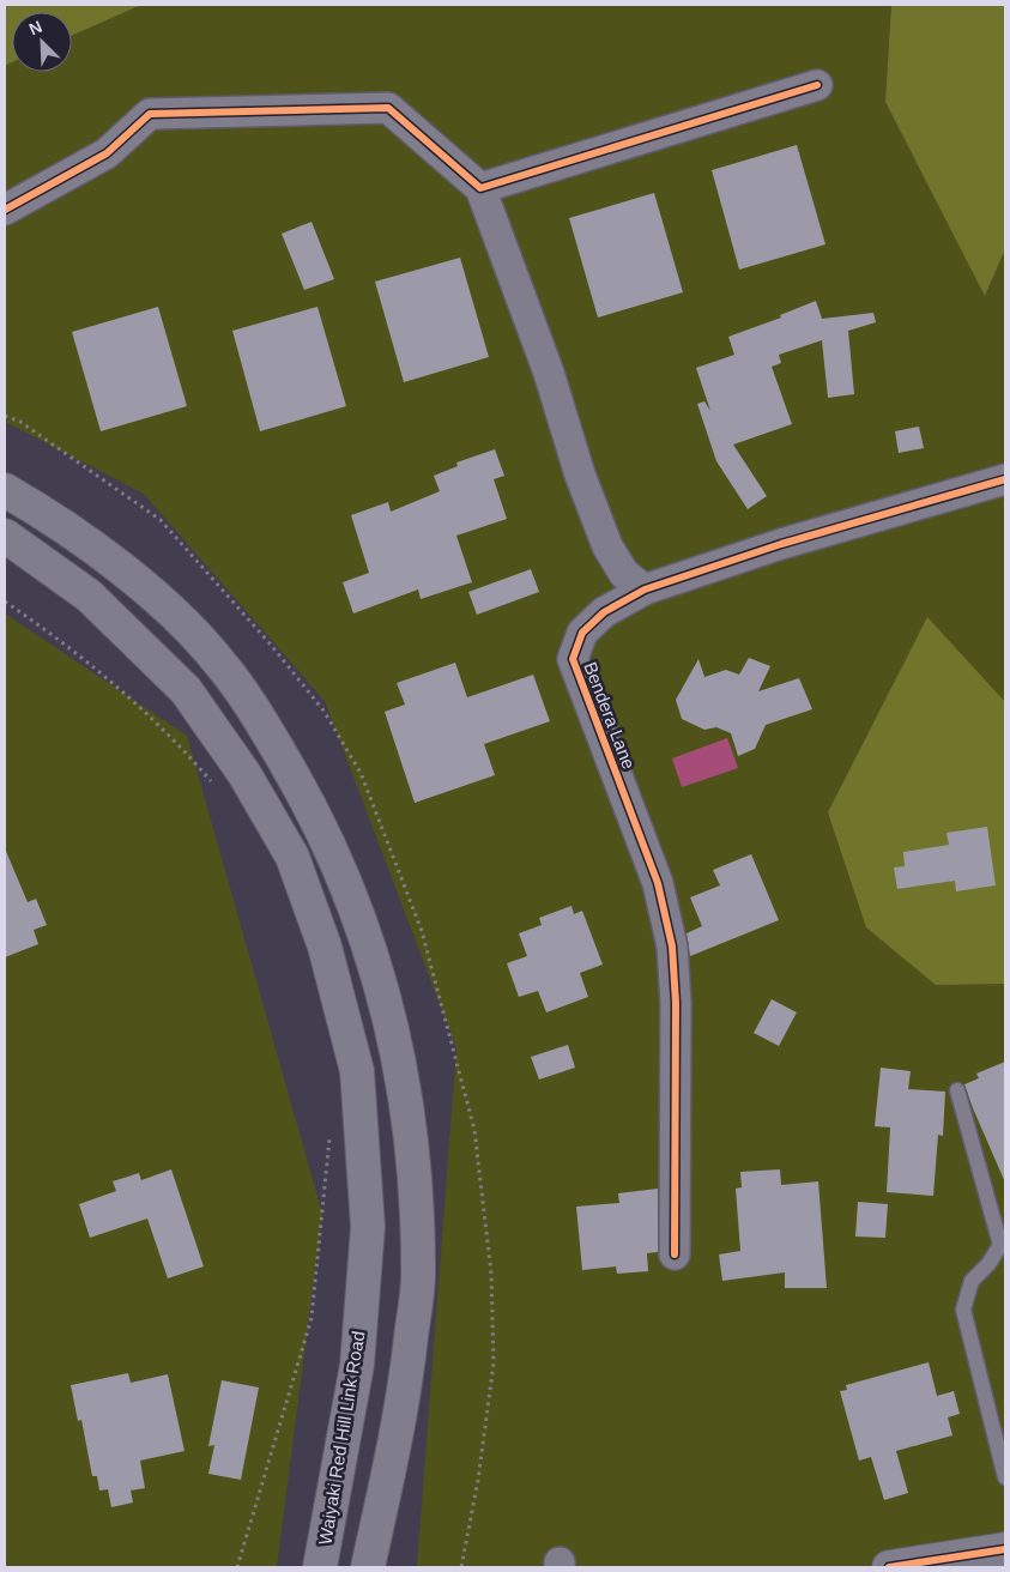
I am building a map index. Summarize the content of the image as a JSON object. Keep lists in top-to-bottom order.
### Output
{
  "streets": {
    "main road": ["Waiyaki Red Hill Link Road"],
    "street": ["Bendera Lane"]
  },
  "north": "top left"
}
